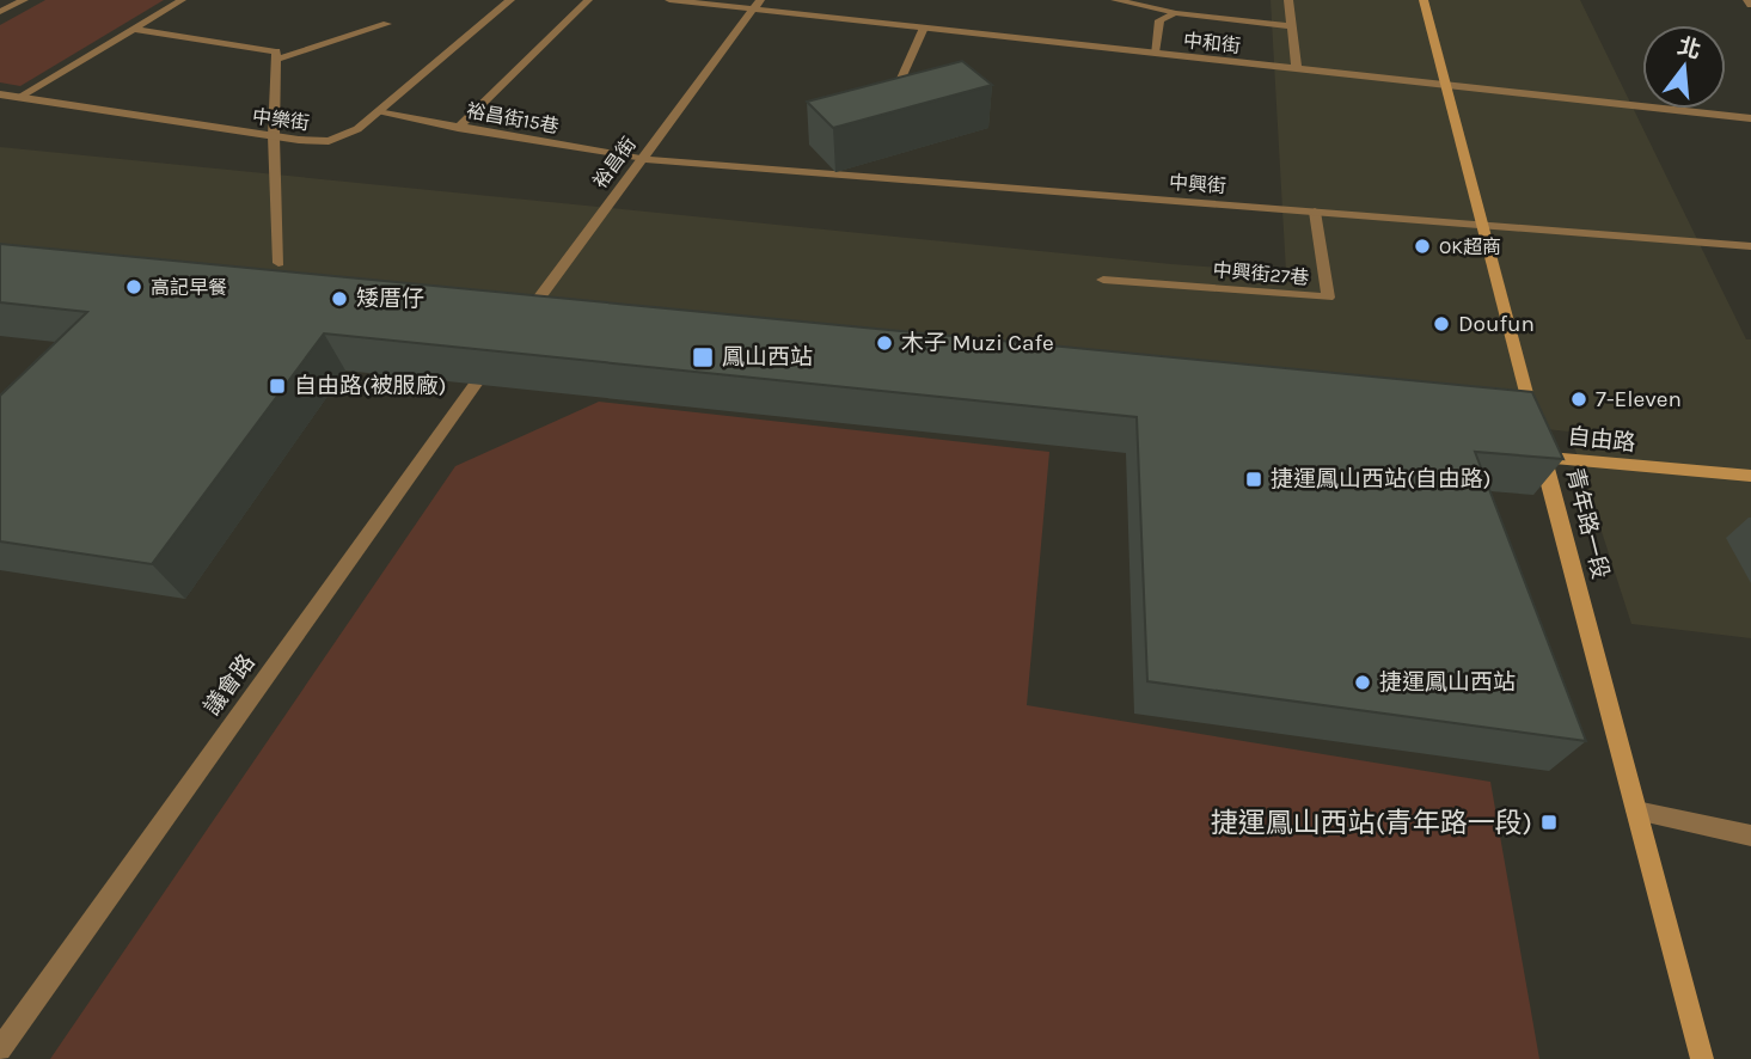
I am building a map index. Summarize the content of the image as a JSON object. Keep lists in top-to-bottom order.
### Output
{
  "streets": {
    "street": [
      "中和街",
      "裕昌街15巷",
      "中樂街",
      "裕昌街",
      "中興街",
      "中興街27巷",
      "自由路",
      "青年路一段",
      "議會路"
    ]
  },
  "crossings": [
    ["中和街", "裕昌街"],
    ["中和街", "青年路一段"],
    ["裕昌街15巷", "中樂街"],
    ["裕昌街15巷", "裕昌街"],
    ["裕昌街15巷", "中興街"],
    ["裕昌街", "中興街"],
    ["中興街", "中興街27巷"],
    ["中興街", "青年路一段"],
    ["自由路", "青年路一段"]
  ],
  "places": {
    "other": [
      "OK超商",
      "高記早餐",
      "矮厝仔",
      "Doufun",
      "木子 Muzi Cafe",
      "7-Eleven",
      "捷運鳳山西站"
    ],
    "transit": [
      "鳳山西站",
      "自由路(被服廠)",
      "捷運鳳山西站(自由路)",
      "捷運鳳山西站(青年路一段)"
    ]
  },
  "north": "top"
}
